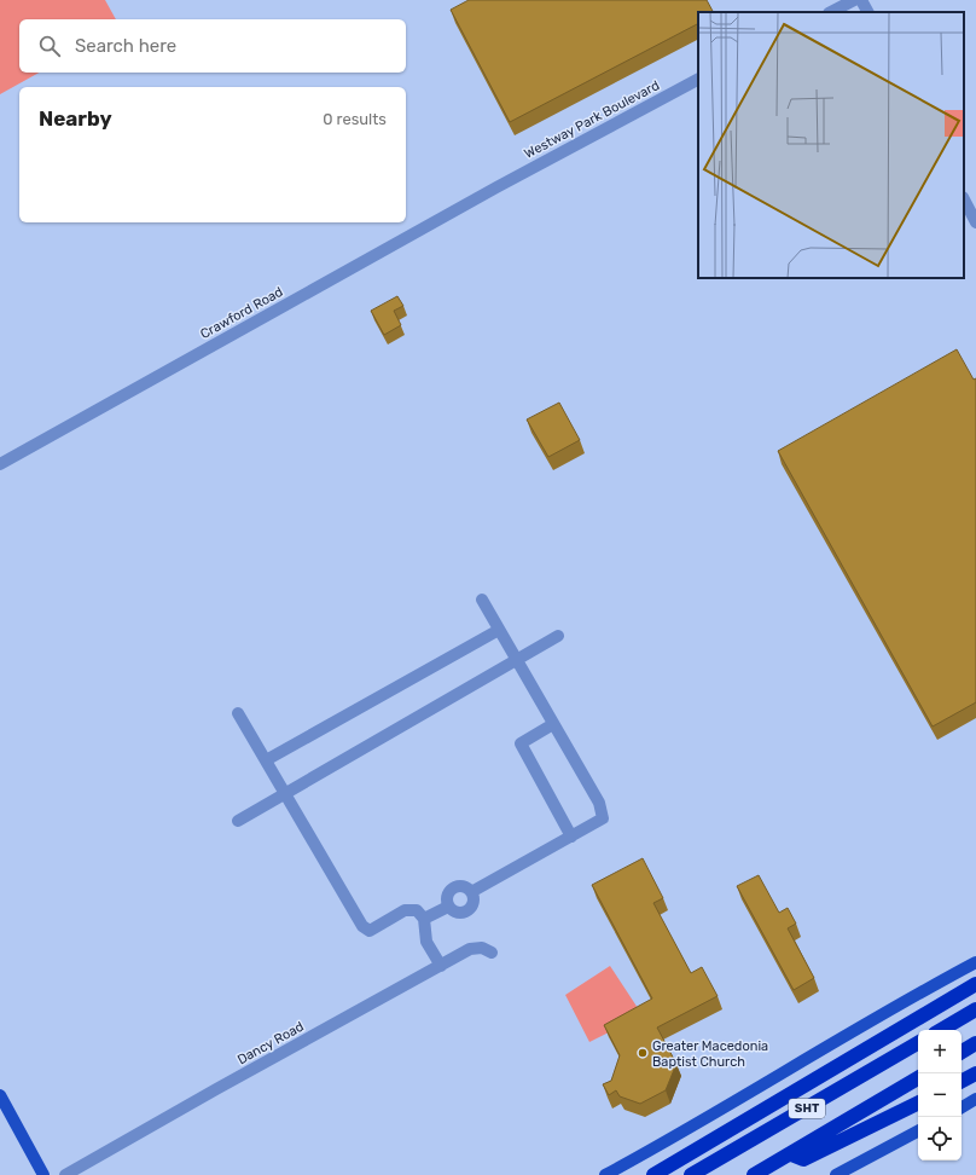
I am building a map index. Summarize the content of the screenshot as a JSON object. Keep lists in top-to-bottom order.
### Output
{
  "streets": {
    "highway": ["SHT"],
    "street": ["Westway Park Boulevard", "Crawford Road", "Dancy Road"]
  },
  "crossings": [
    ["Westway Park Boulevard", "Crawford Road"]
  ],
  "places": ["Greater Macedonia Baptist Church"],
  "page": {
    "search": "Search here",
    "heading": ["Nearby", "0 results"],
    "map_buttons": ["+", "−"]
  }
}
